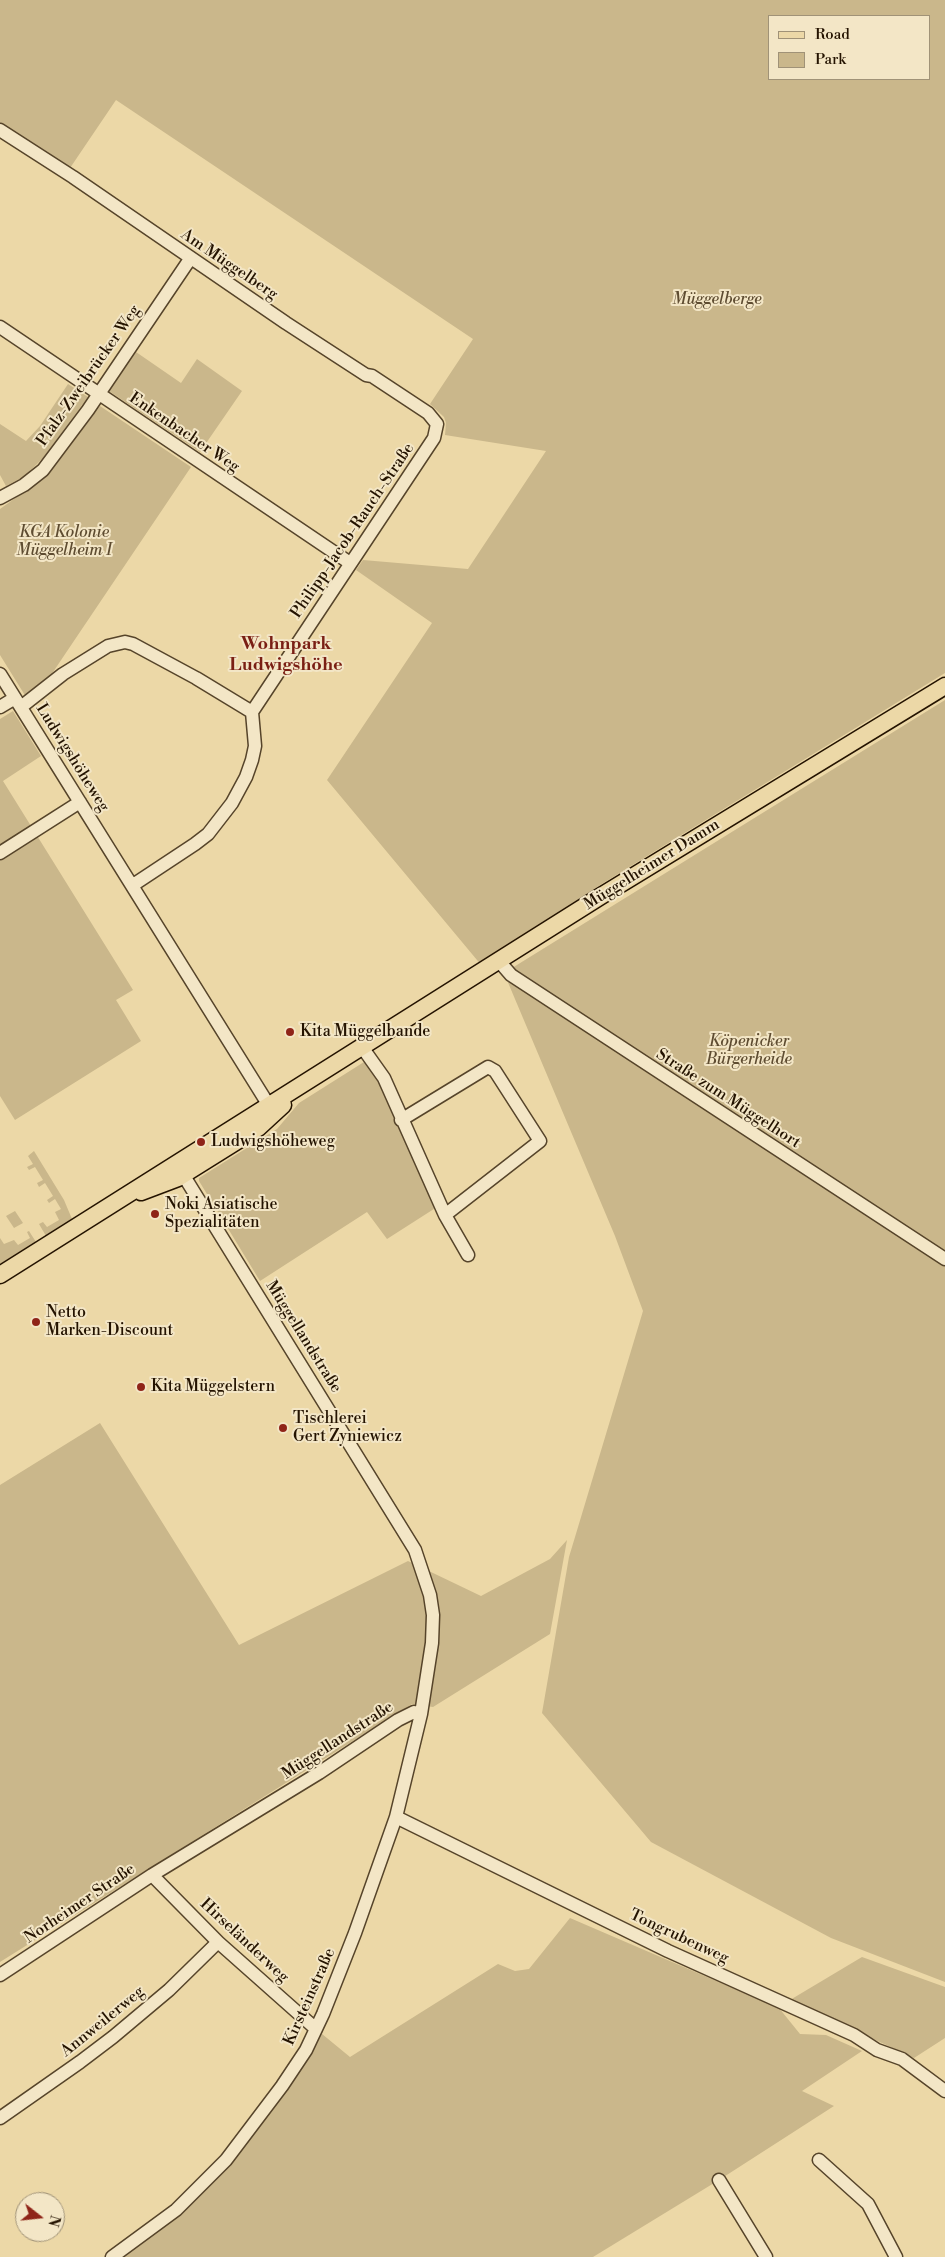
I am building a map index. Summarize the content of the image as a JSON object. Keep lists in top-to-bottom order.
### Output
{
  "streets": {
    "main road": ["Müggelheimer Damm"],
    "street": [
      "Am Müggelberg",
      "Pfalz-Zweibrücker Weg",
      "Enkenbacher Weg",
      "Philipp-Jacob-Rauch-Straße",
      "Ludwigshöheweg",
      "Straße zum Müggelhort",
      "Müggellandstraße",
      "Norheimer Straße",
      "Tongrubenweg",
      "Hirseländerweg",
      "Kirsteinstraße",
      "Annweilerweg"
    ]
  },
  "crossings": [
    ["Am Müggelberg", "Pfalz-Zweibrücker Weg"],
    ["Am Müggelberg", "Philipp-Jacob-Rauch-Straße"],
    ["Pfalz-Zweibrücker Weg", "Enkenbacher Weg"],
    ["Enkenbacher Weg", "Philipp-Jacob-Rauch-Straße"],
    ["Ludwigshöheweg", "Müggelheimer Damm"],
    ["Müggelheimer Damm", "Straße zum Müggelhort"],
    ["Müggelheimer Damm", "Müggellandstraße"],
    ["Müggellandstraße", "Norheimer Straße"],
    ["Müggellandstraße", "Hirseländerweg"],
    ["Müggellandstraße", "Kirsteinstraße"],
    ["Norheimer Straße", "Hirseländerweg"],
    ["Tongrubenweg", "Kirsteinstraße"],
    ["Hirseländerweg", "Kirsteinstraße"],
    ["Hirseländerweg", "Annweilerweg"]
  ],
  "districts": ["Wohnpark Ludwigshöhe"],
  "parks": ["Müggelberge", "KGA Kolonie Müggelheim I", "Köpenicker Bürgerheide"],
  "places": [
    "Kita Müggelbande",
    "Ludwigshöheweg",
    "Noki Asiatische Spezialitäten",
    "Netto Marken-Discount",
    "Kita Müggelstern",
    "Tischlerei Gert Zyniewicz"
  ],
  "legend": ["Road", "Park"],
  "north": "right"
}
